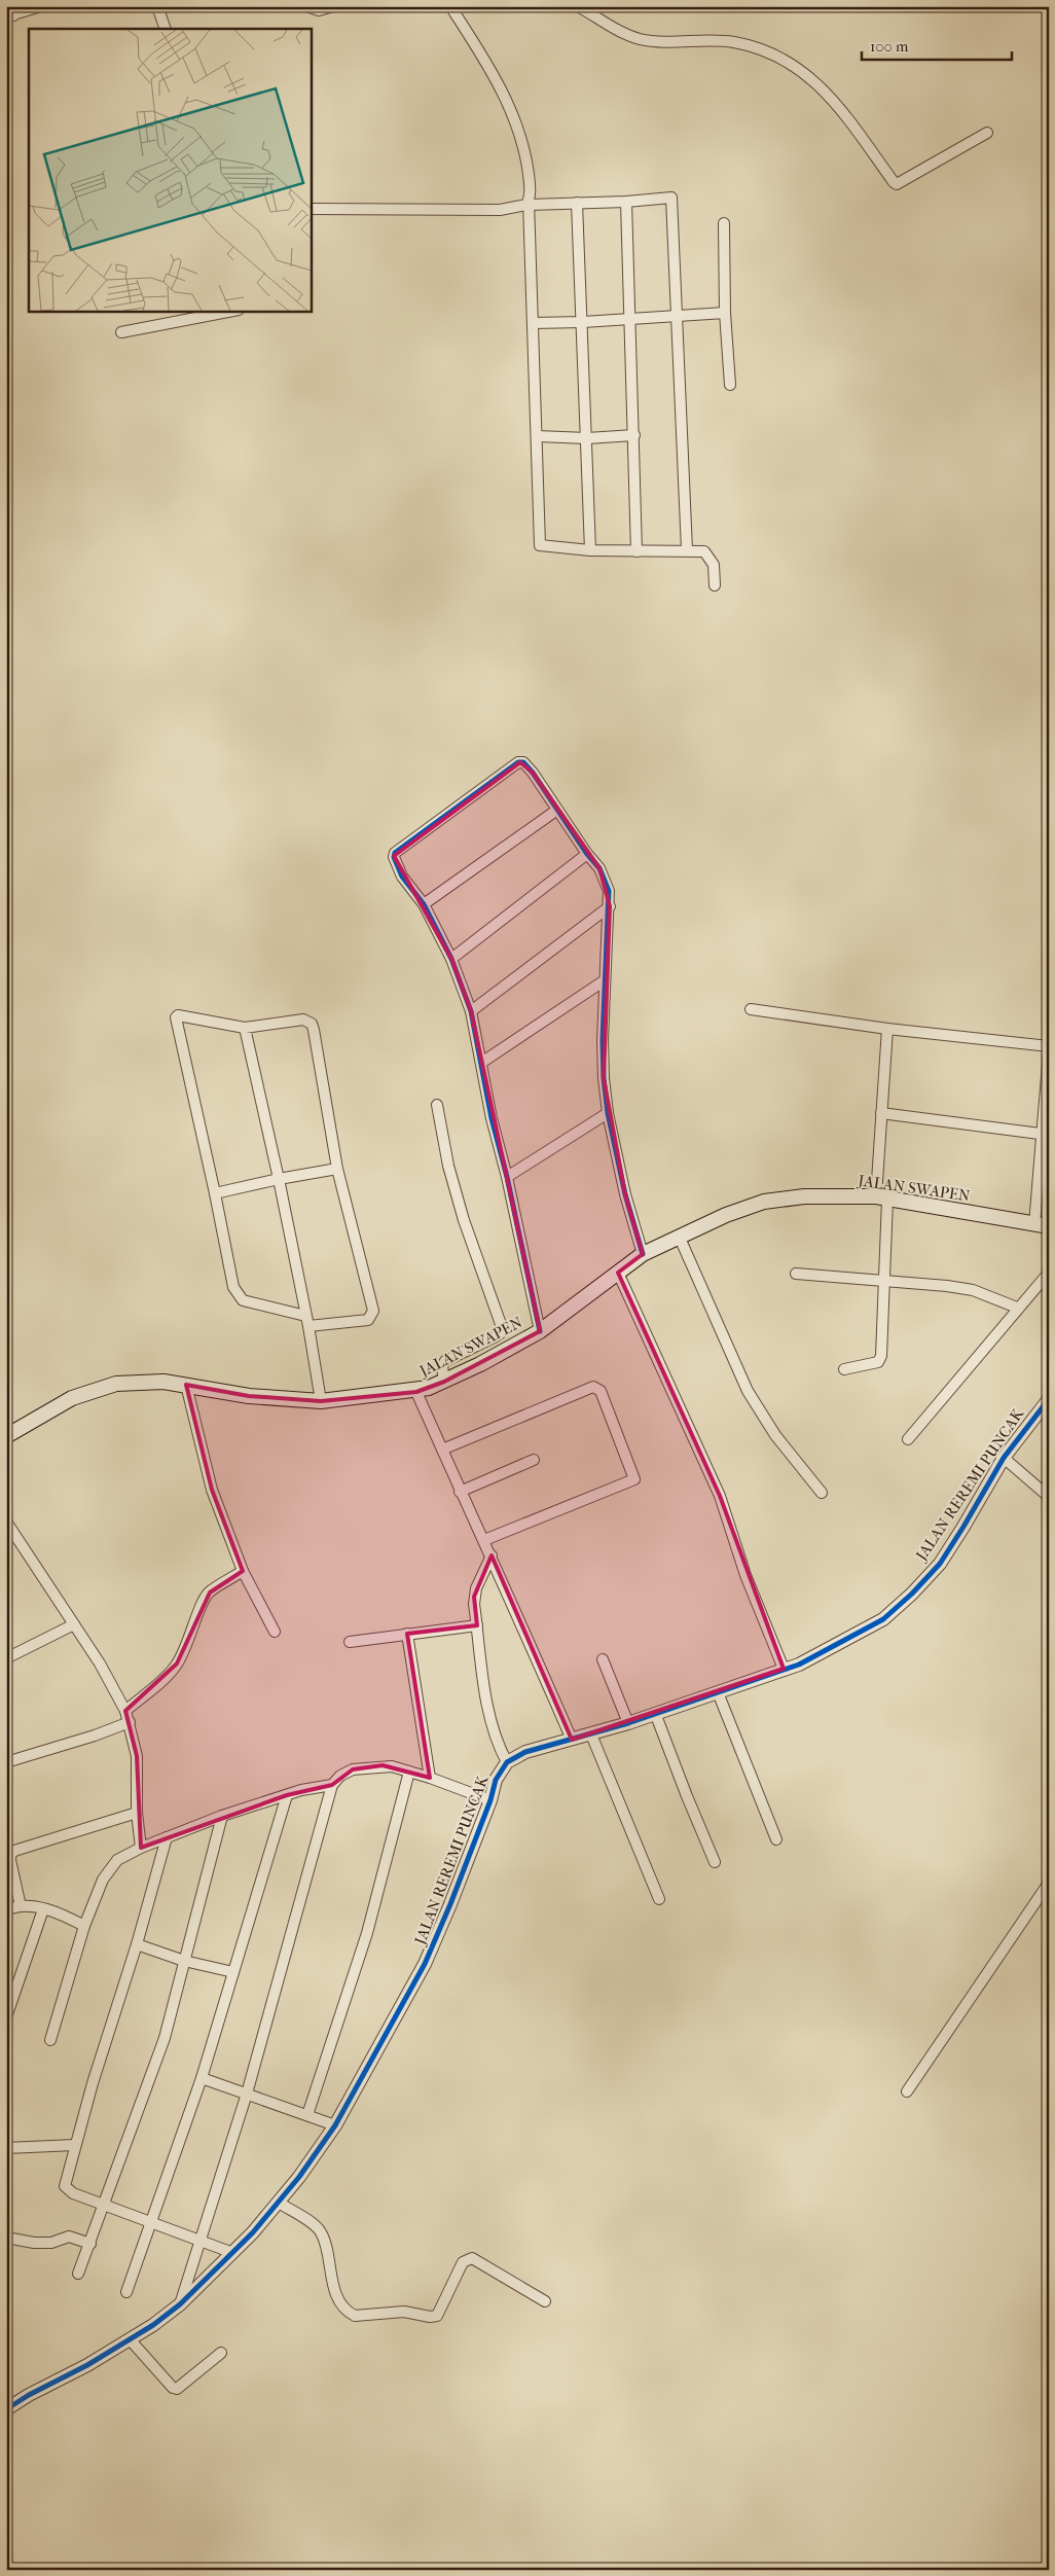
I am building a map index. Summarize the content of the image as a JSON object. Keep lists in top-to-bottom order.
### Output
{
  "streets": {
    "main road": ["JALAN SWAPEN"],
    "street": ["JALAN REREMI PUNCAK"]
  },
  "scale_bar": "100 m"
}
